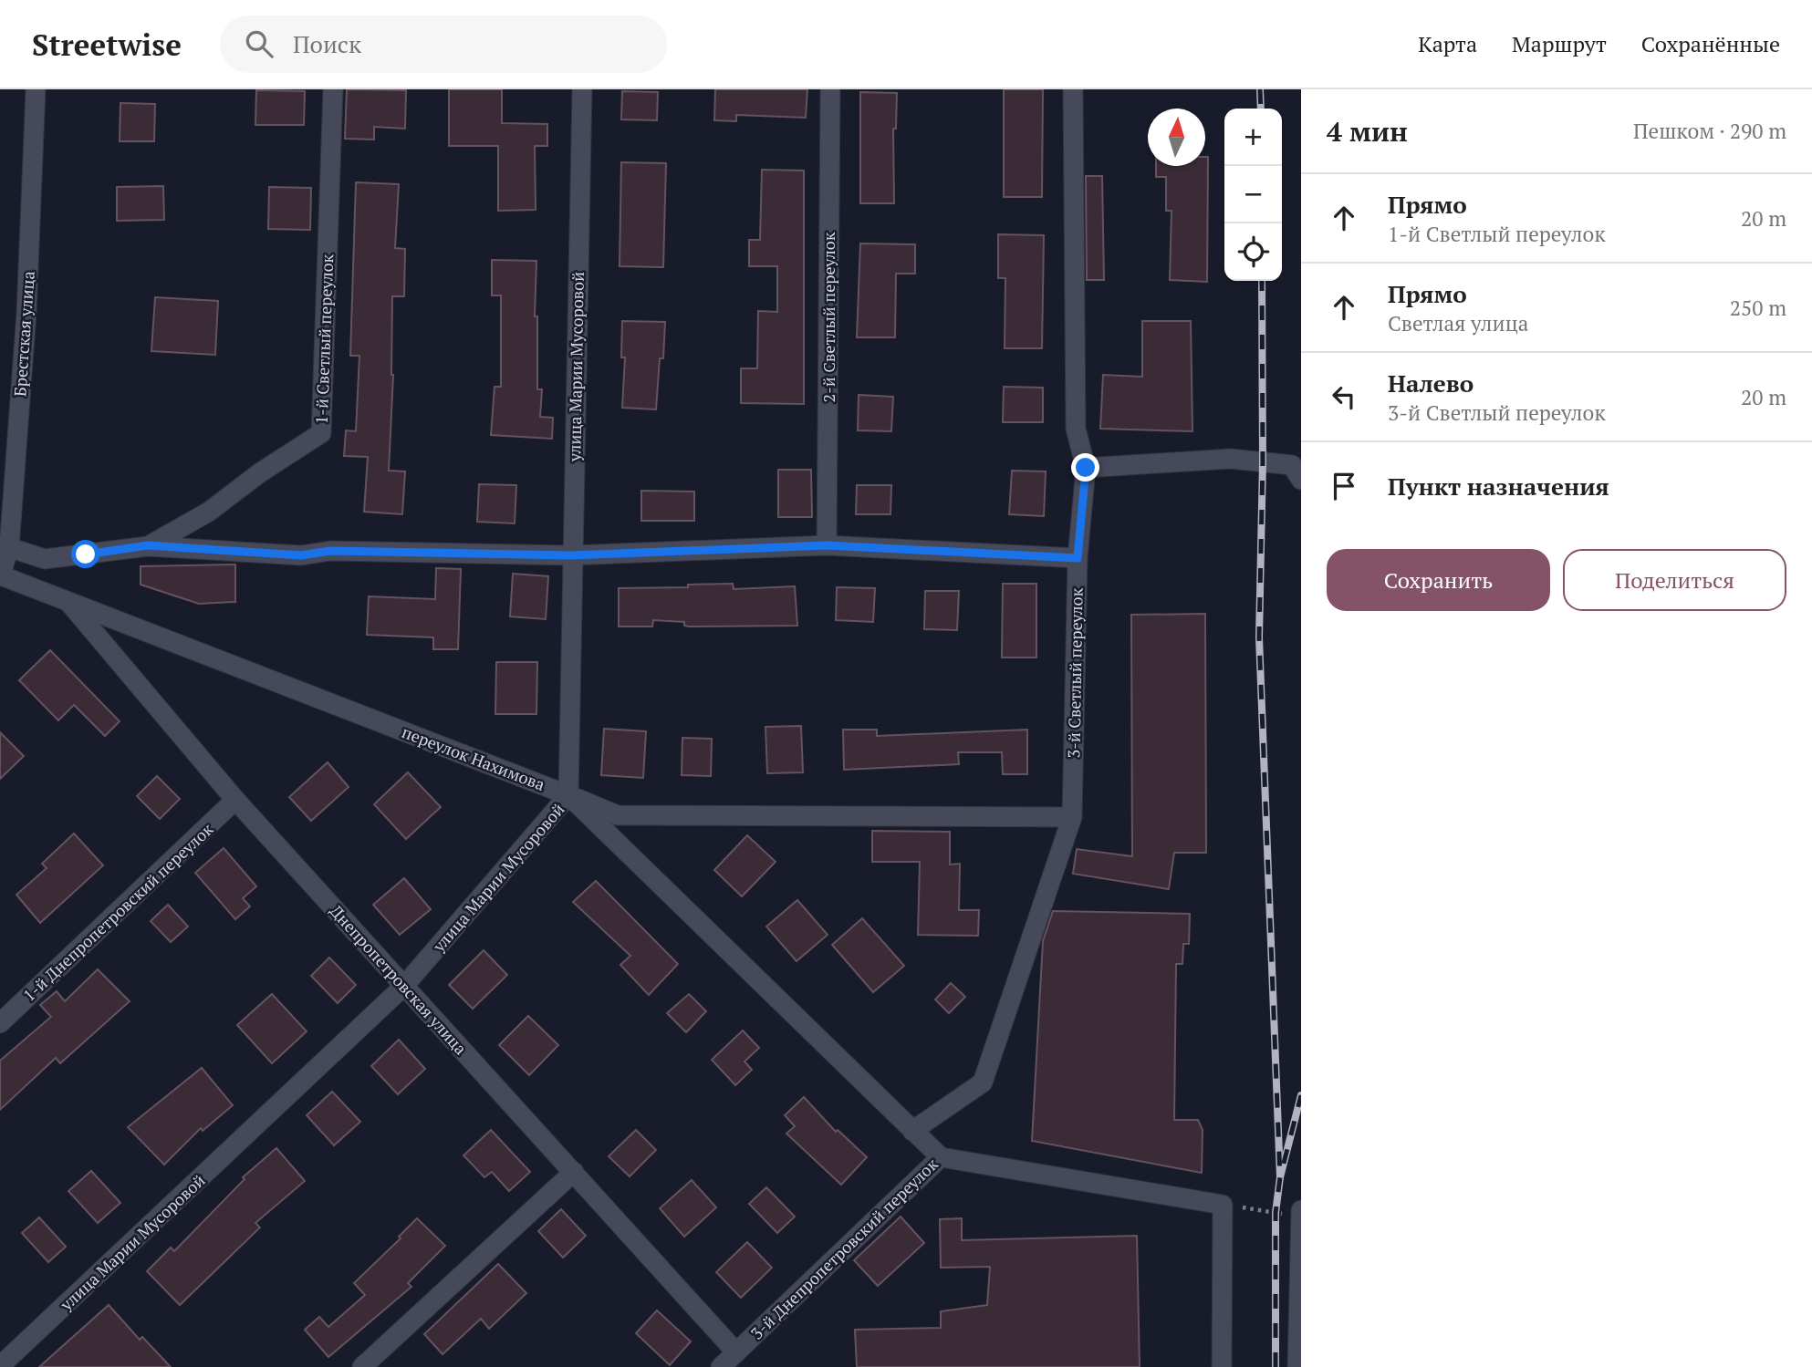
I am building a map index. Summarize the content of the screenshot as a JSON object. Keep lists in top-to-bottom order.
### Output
{
  "streets": {
    "street": [
      "2-й Светлый переулок",
      "Брестская улица",
      "1-й Светлый переулок",
      "улица Марии Мусоровой",
      "3-й Светлый переулок",
      "переулок Нахимова",
      "1-й Днепропетровский переулок",
      "Днепропетровская улица",
      "3-й Днепропетровский переулок"
    ]
  },
  "crossings": [
    ["Брестская улица", "1-й Светлый переулок"],
    ["Брестская улица", "переулок Нахимова"],
    ["улица Марии Мусоровой", "переулок Нахимова"],
    ["улица Марии Мусоровой", "Днепропетровская улица"],
    ["3-й Светлый переулок", "переулок Нахимова"],
    ["3-й Светлый переулок", "3-й Днепропетровский переулок"],
    ["переулок Нахимова", "Днепропетровская улица"],
    ["переулок Нахимова", "3-й Днепропетровский переулок"],
    ["1-й Днепропетровский переулок", "Днепропетровская улица"],
    ["Днепропетровская улица", "3-й Днепропетровский переулок"]
  ],
  "north": "top",
  "page": {
    "header": "Streetwise",
    "search": "Поиск",
    "nav": ["Карта", "Маршрут", "Сохранённые"],
    "heading": ["4 мин", "Пешком · 290 m"],
    "map_buttons": ["+", "−"],
    "list": [
      ["Прямо", "1-й Светлый переулок", "20 m"],
      ["Прямо", "Светлая улица", "250 m"],
      ["Налево", "3-й Светлый переулок", "20 m"],
      "Пункт назначения"
    ],
    "buttons": ["Сохранить", "Поделиться"]
  }
}
